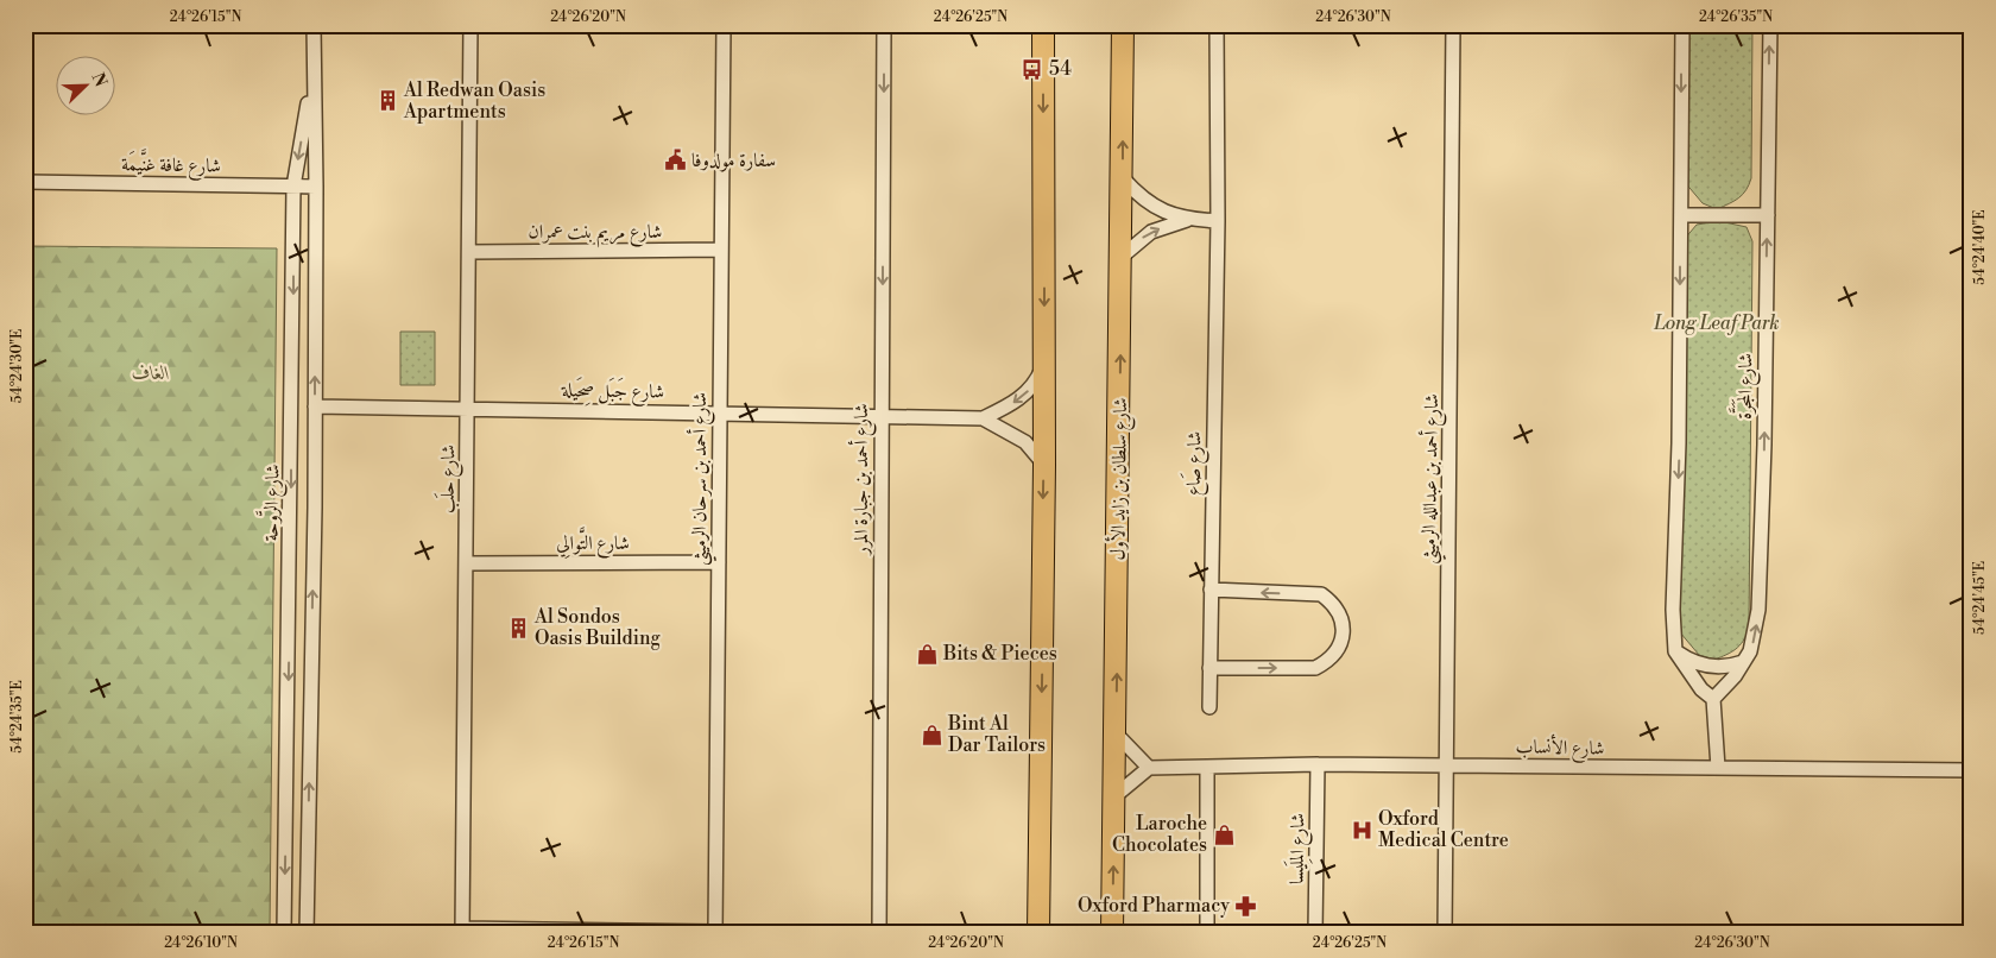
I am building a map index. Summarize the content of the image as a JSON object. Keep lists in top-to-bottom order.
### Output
{
  "streets": {
    "main road": ["شارع سلطان بن زايد الأول"],
    "street": [
      "شارع غافة غنَّيمَة",
      "شارع مريم بنت عمران",
      "شارع المَجَرَّة",
      "شارع جَبَل صِحَيلة",
      "شارع صَاع",
      "شارع حلَب",
      "شارع أحمد بن سرحان الرميثي",
      "شارع أحمد بن جبارة المرر",
      "شارع أحمد بن عبدالله الرميثي",
      "شارع الرَّوحة",
      "شارع التَّوالِي",
      "شارع الأنساب",
      "شارع المِلَيسا"
    ]
  },
  "crossings": [
    ["شارع غافة غنَّيمَة", "شارع الرَّوحة"],
    ["شارع مريم بنت عمران", "شارع حلَب"],
    ["شارع مريم بنت عمران", "شارع أحمد بن سرحان الرميثي"],
    ["شارع جَبَل صِحَيلة", "شارع حلَب"],
    ["شارع جَبَل صِحَيلة", "شارع أحمد بن سرحان الرميثي"],
    ["شارع جَبَل صِحَيلة", "شارع أحمد بن جبارة المرر"],
    ["شارع جَبَل صِحَيلة", "شارع الرَّوحة"],
    ["شارع حلَب", "شارع التَّوالِي"],
    ["شارع أحمد بن سرحان الرميثي", "شارع التَّوالِي"],
    ["شارع أحمد بن عبدالله الرميثي", "شارع الأنساب"],
    ["شارع الأنساب", "شارع المِلَيسا"]
  ],
  "one_way": ["شارع أحمد بن جبارة المرر"],
  "parks": ["Long Leaf Park", "الغاف"],
  "places": {
    "bus stop": ["54"],
    "building": ["Al Redwan Oasis Apartments", "Al Sondos Oasis Building"],
    "public building": ["سفارة مولدوفا"],
    "shop": ["Bits & Pieces", "Bint Al Dar Tailors", "Laroche Chocolates"],
    "hospital": ["Oxford Medical Centre"],
    "pharmacy": ["Oxford Pharmacy"]
  },
  "north": "top right",
  "coordinates": [
    "24°26'15\"N",
    "24°26'20\"N",
    "24°26'25\"N",
    "24°26'30\"N",
    "24°26'35\"N",
    "54°24'40\"E",
    "54°24'30\"E",
    "54°24'45\"E",
    "54°24'35\"E",
    "24°26'10\"N"
  ]
}
